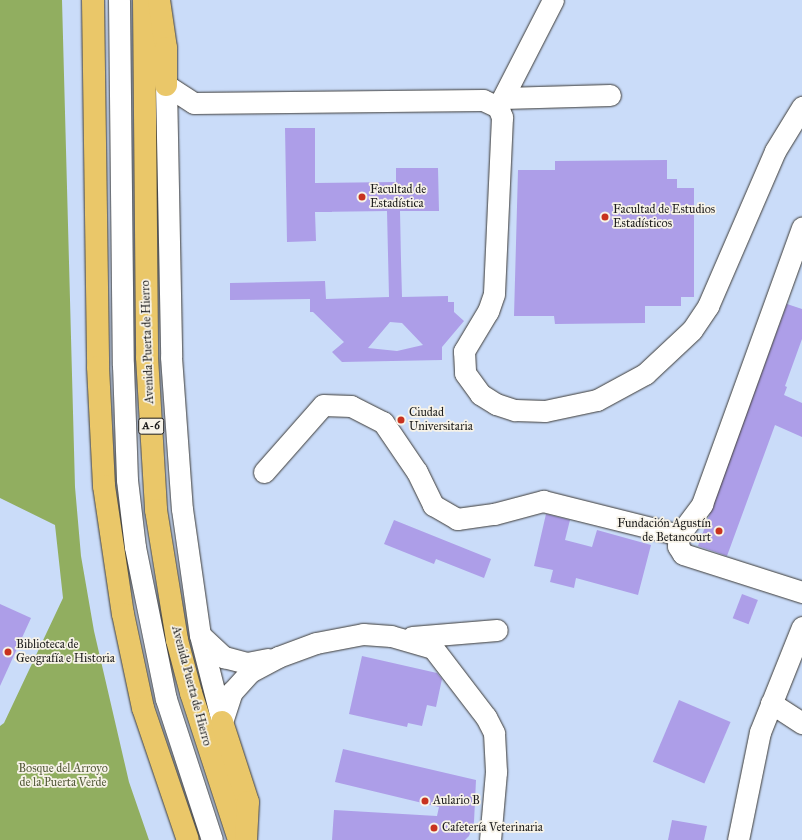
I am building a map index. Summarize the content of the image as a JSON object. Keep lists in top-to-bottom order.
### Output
{
  "streets": {
    "highway": ["Avenida Puerta de Hierro", "A-6"]
  },
  "parks": ["Bosque del Arroyo de la Puerta Verde"],
  "places": [
    "Facultad de Estadística",
    "Facultad de Estudios Estadísticos",
    "Ciudad Universitaria",
    "Fundación Agustín de Betancourt",
    "Biblioteca de Geografía e Historia",
    "Aulario B",
    "Cafetería Veterinaria"
  ]
}
